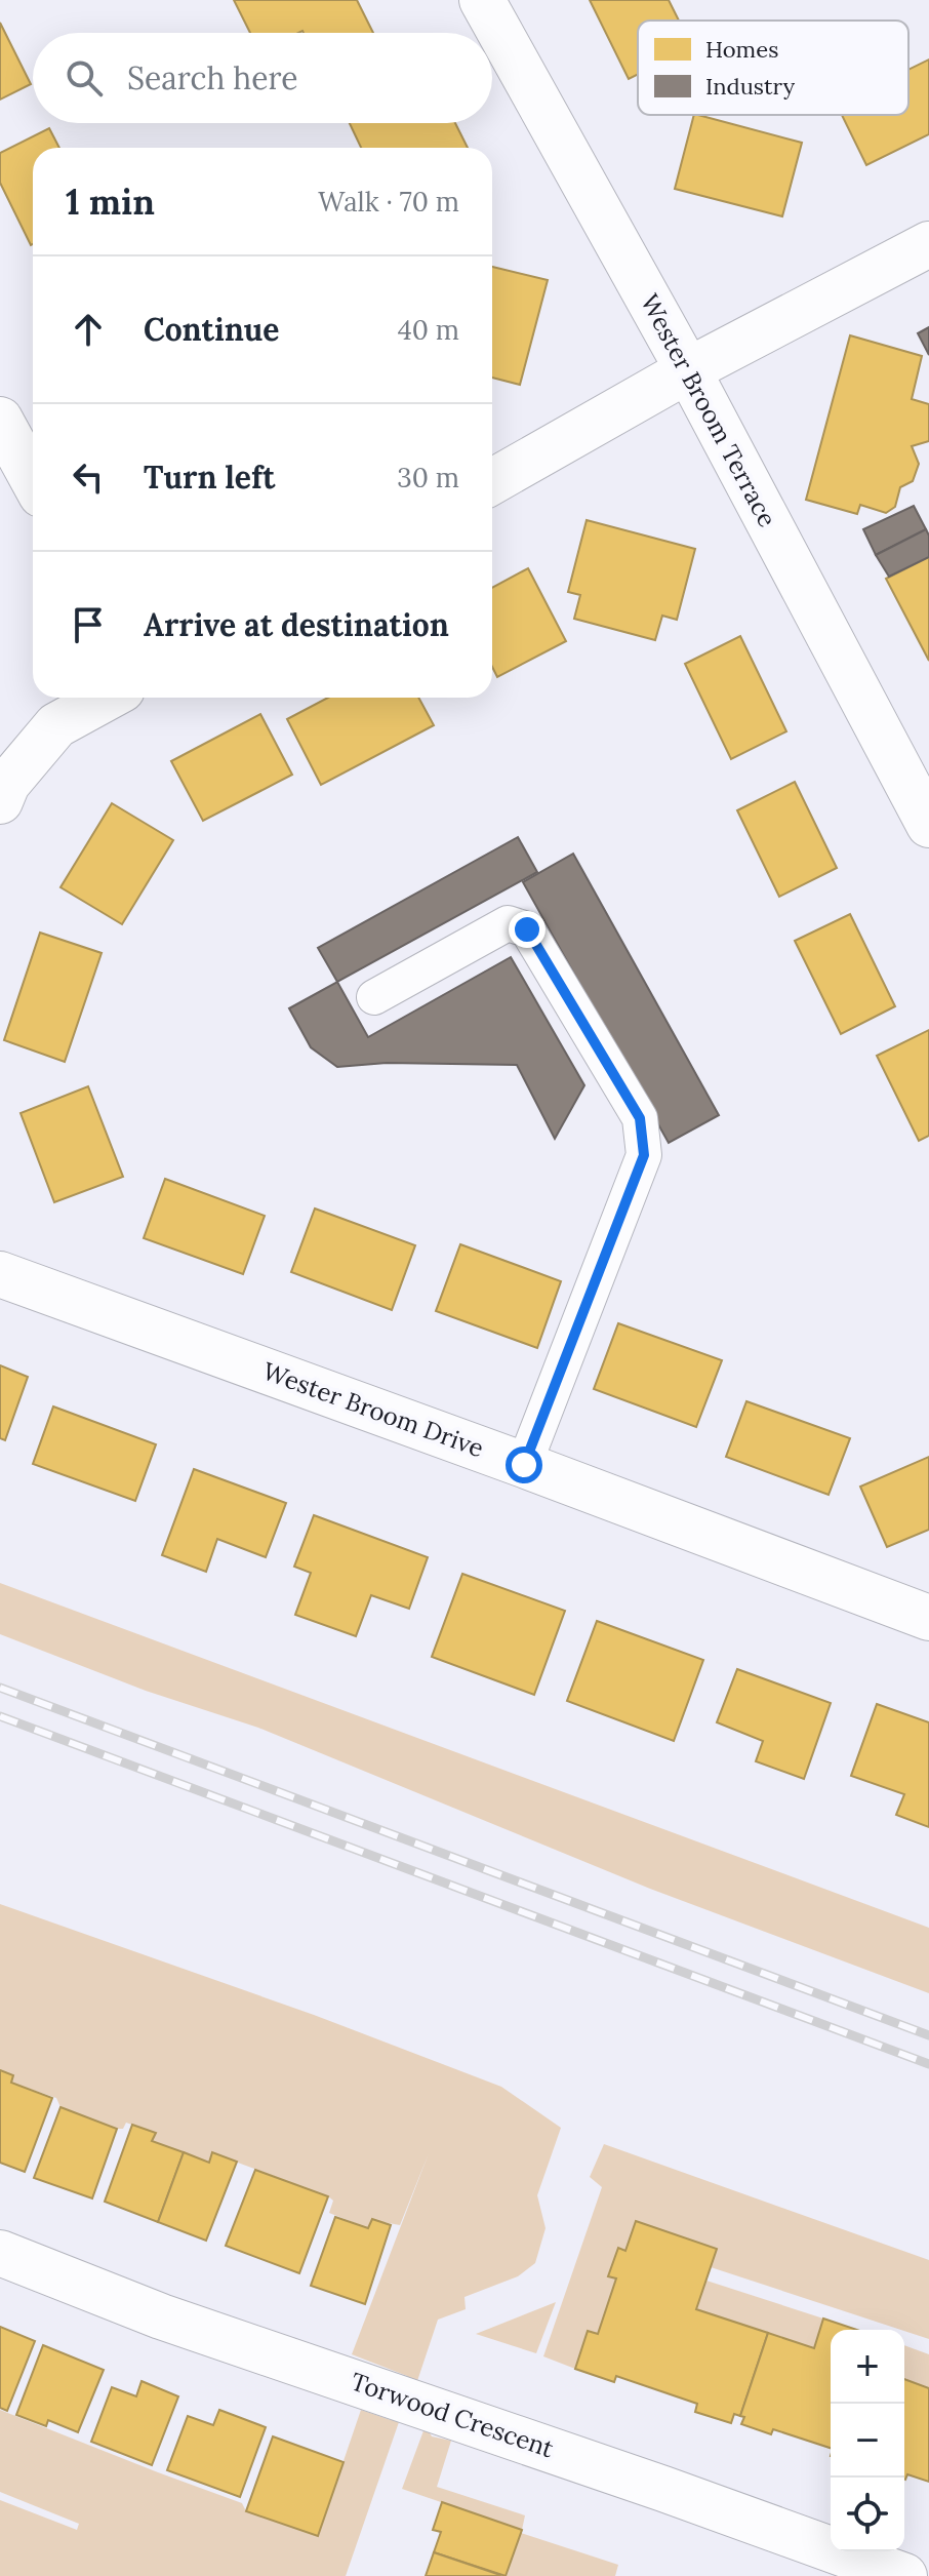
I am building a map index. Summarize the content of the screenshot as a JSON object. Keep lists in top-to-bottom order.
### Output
{
  "streets": {
    "street": ["Wester Broom Terrace", "Wester Broom Drive", "Torwood Crescent"]
  },
  "legend": ["Homes", "Industry"],
  "page": {
    "search": "Search here",
    "heading": ["1 min", "Walk · 70 m"],
    "list": [
      ["Continue", "40 m"],
      ["Turn left", "30 m"],
      "Arrive at destination"
    ],
    "map_buttons": ["+", "−"]
  }
}
